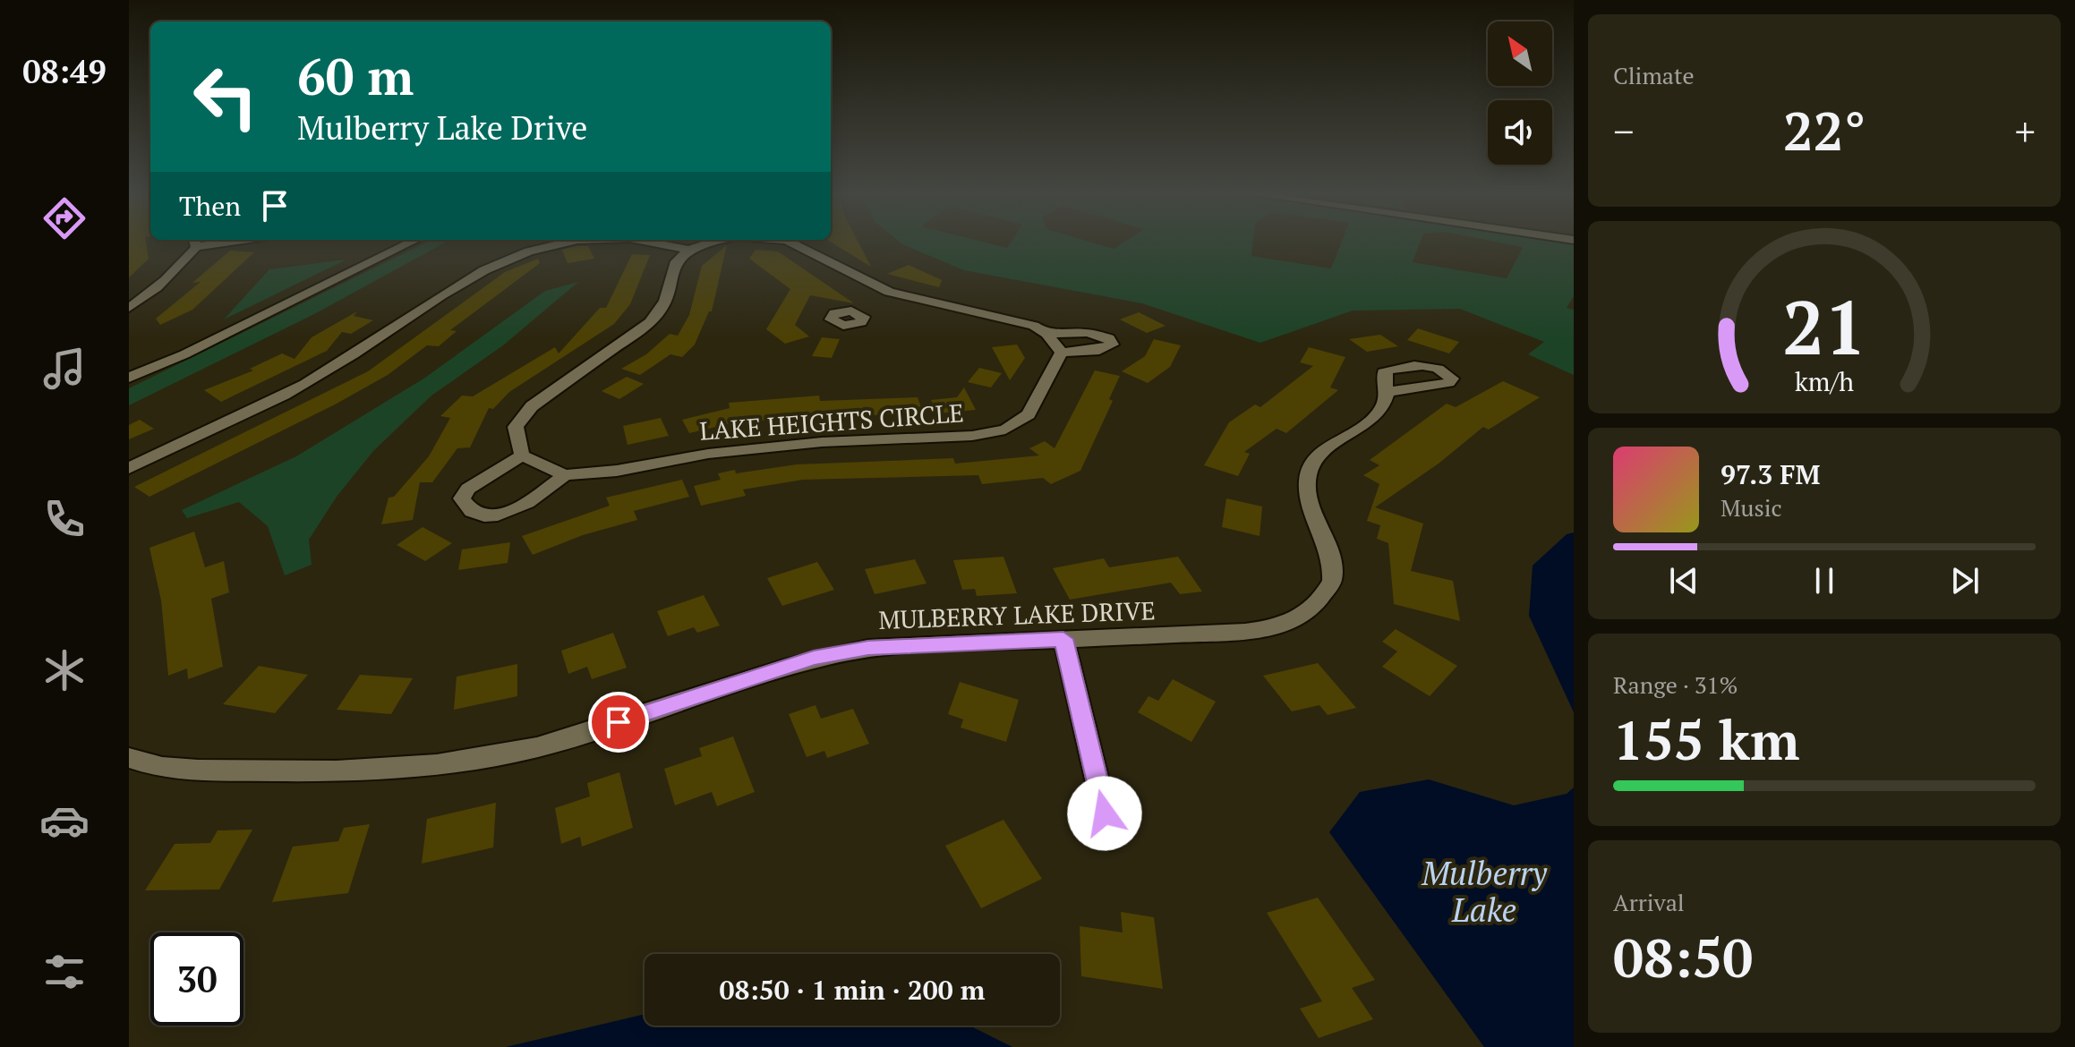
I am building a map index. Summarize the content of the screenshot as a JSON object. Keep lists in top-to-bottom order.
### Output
{
  "streets": {
    "street": ["LAKE HEIGHTS CIRCLE", "MULBERRY LAKE DRIVE"]
  },
  "water": ["Mulberry Lake"],
  "north": "top left",
  "page": {
    "tabs": "08:49",
    "tile": [
      "Climate",
      ["Range · 31%", "155 km"],
      ["Arrival", "08:50"]
    ],
    "turn": ["60 m", "Mulberry Lake Drive"],
    "heat": ["−", "22°", "+"],
    "then": "Then",
    "song": ["97.3 FM", "Music"],
    "limit": "30",
    "trip": "08:50 · 1 min · 200 m",
    "gauge": ["21", "km/h"]
  }
}
